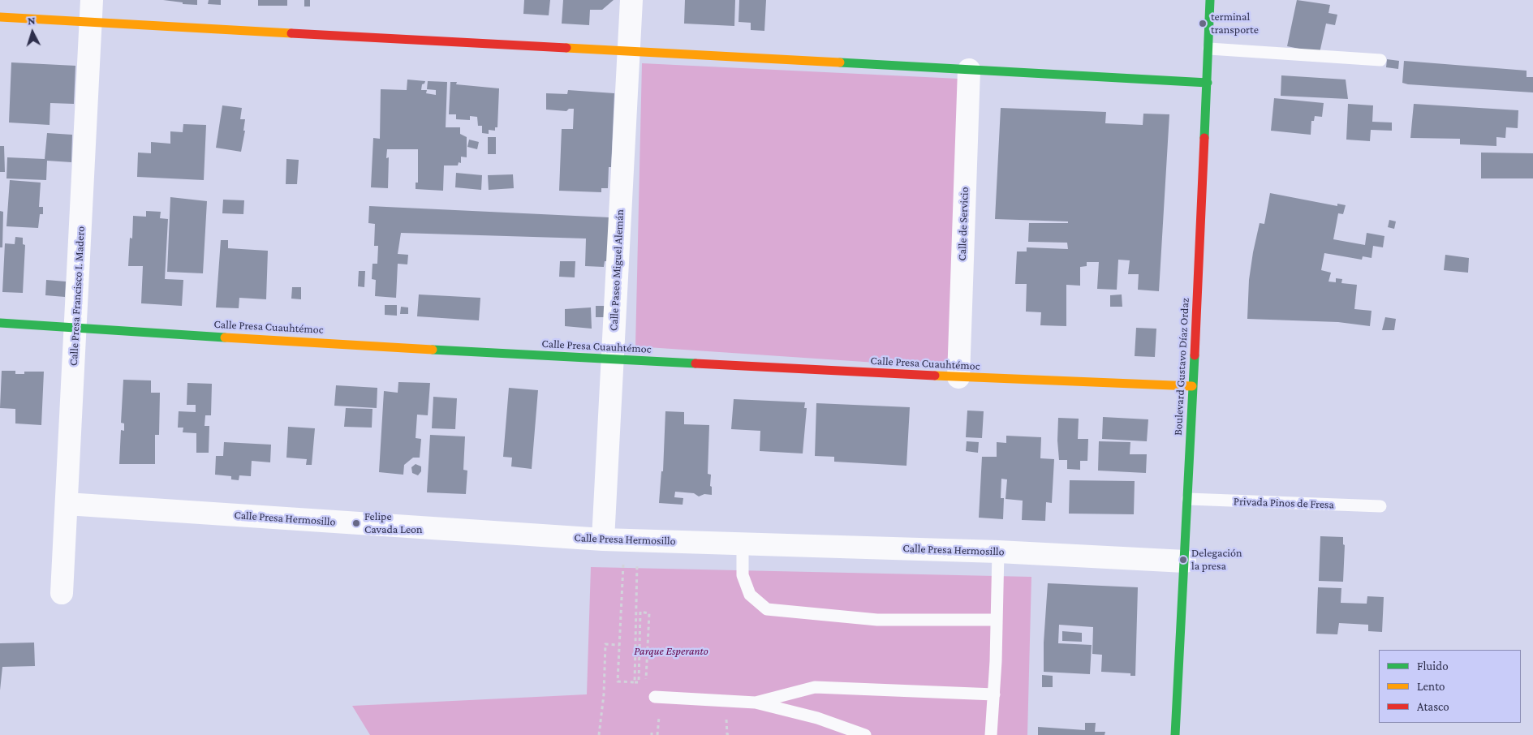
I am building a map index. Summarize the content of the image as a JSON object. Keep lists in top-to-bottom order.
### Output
{
  "streets": {
    "street": [
      "Calle de Servicio",
      "Calle Paseo Miguel Alemán",
      "Calle Presa Francisco I. Madero",
      "Calle Presa Cuauhtémoc",
      "Boulevard Gustavo Díaz Ordaz",
      "Calle Presa Hermosillo"
    ],
    "lane": ["Privada Pinos de Fresa"]
  },
  "crossings": [
    ["Calle de Servicio", "Calle Presa Cuauhtémoc"],
    ["Calle Paseo Miguel Alemán", "Calle Presa Cuauhtémoc"],
    ["Calle Paseo Miguel Alemán", "Calle Presa Hermosillo"],
    ["Calle Presa Francisco I. Madero", "Calle Presa Cuauhtémoc"],
    ["Calle Presa Francisco I. Madero", "Calle Presa Hermosillo"],
    ["Calle Presa Cuauhtémoc", "Boulevard Gustavo Díaz Ordaz"],
    ["Boulevard Gustavo Díaz Ordaz", "Privada Pinos de Fresa"],
    ["Boulevard Gustavo Díaz Ordaz", "Calle Presa Hermosillo"]
  ],
  "parks": ["Parque Esperanto"],
  "places": ["terminal transporte", "Felipe Cavada Leon", "Delegación la presa"],
  "legend": ["Fluido", "Lento", "Atasco"],
  "north": "top"
}
